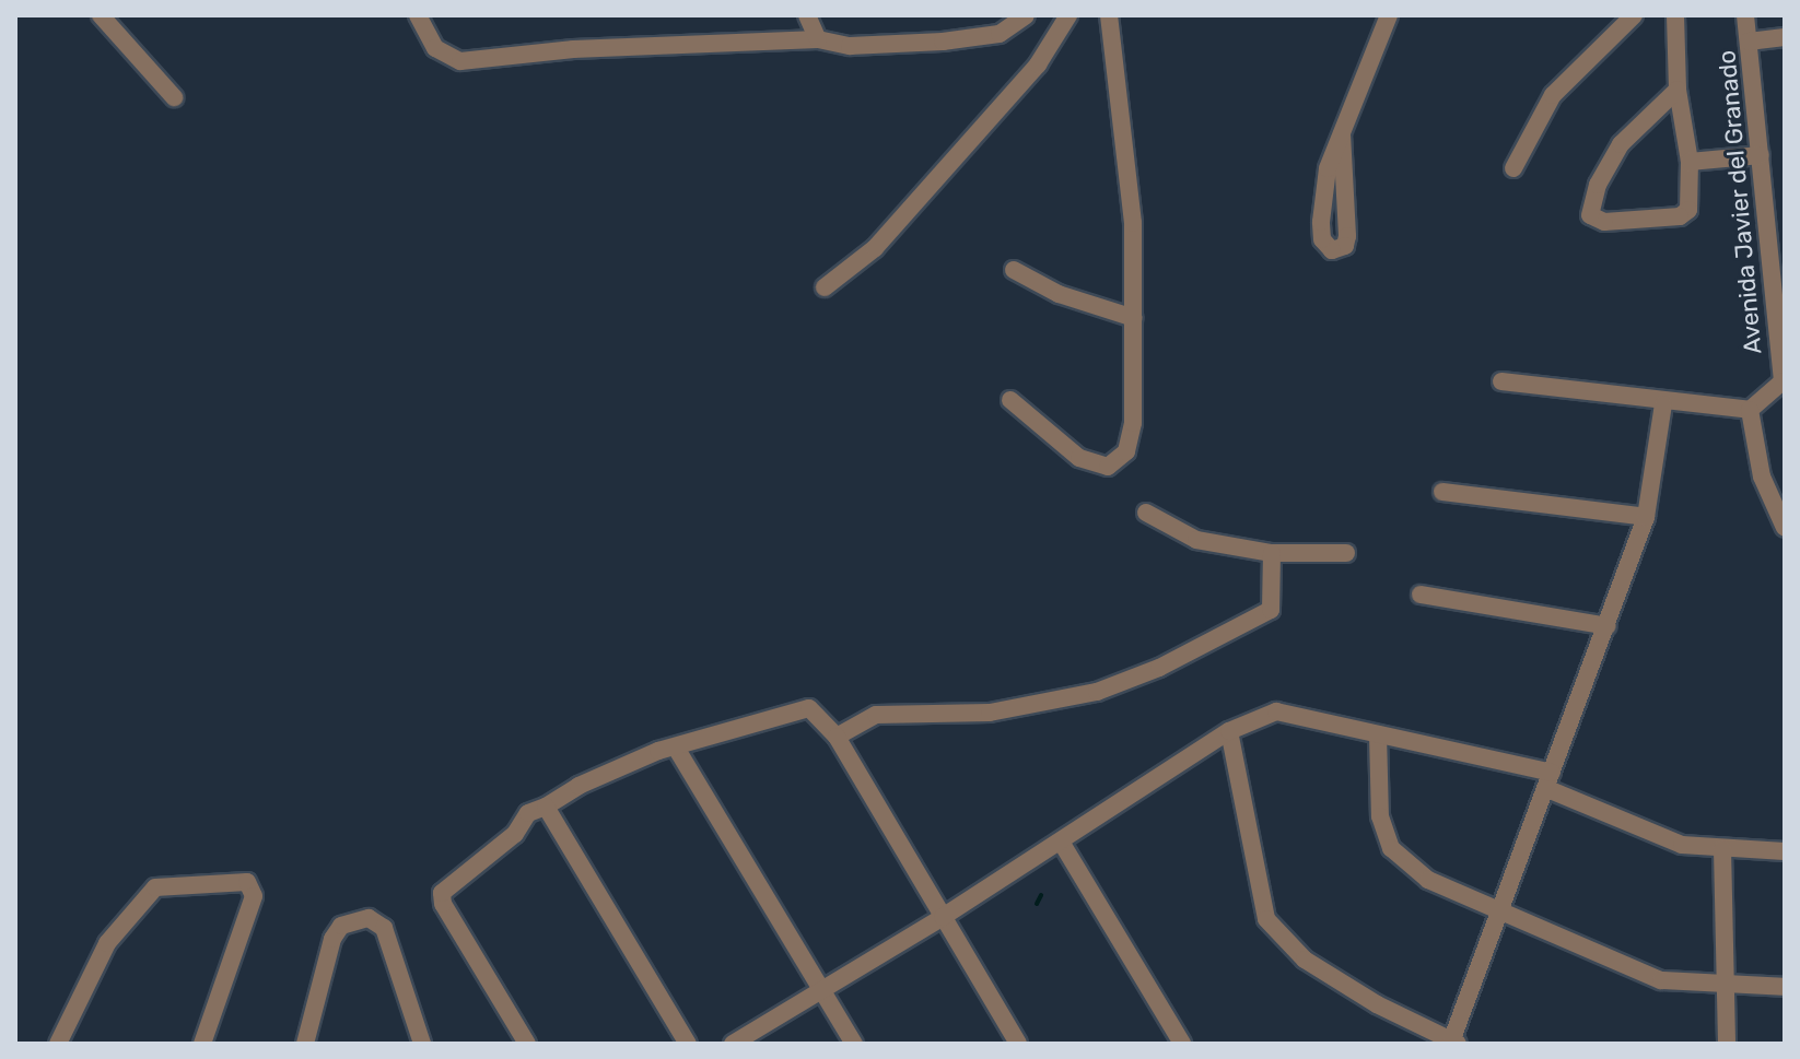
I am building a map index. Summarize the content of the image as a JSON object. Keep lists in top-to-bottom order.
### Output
{
  "streets": {
    "street": ["Avenida Javier del Granado"]
  }
}
